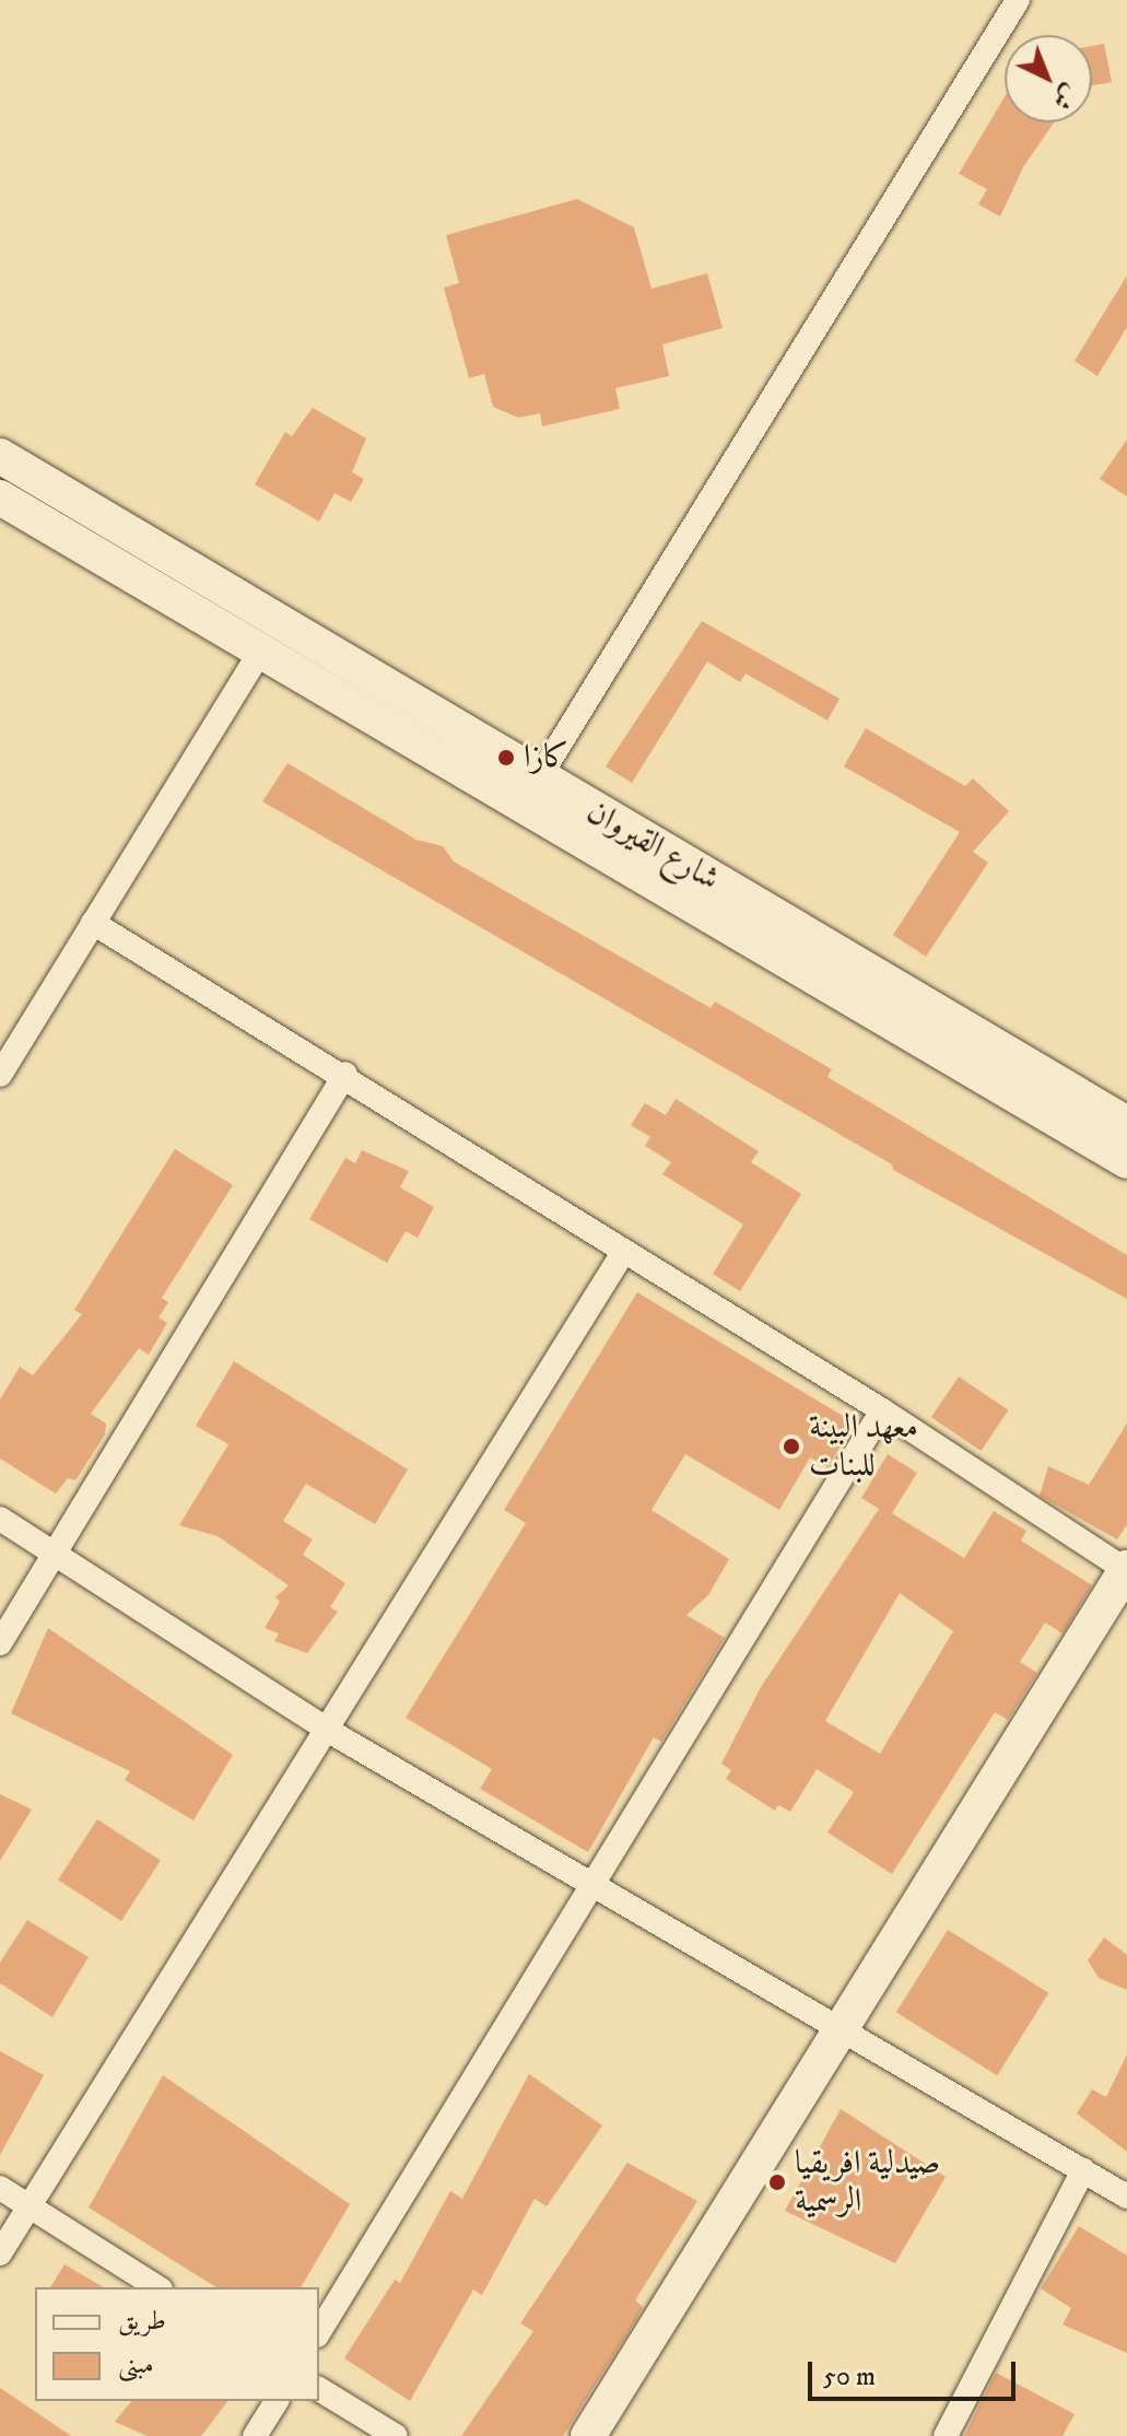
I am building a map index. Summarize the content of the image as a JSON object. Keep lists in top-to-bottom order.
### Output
{
  "streets": {
    "main road": ["شارع القيروان"]
  },
  "places": ["كازا", "معهد البينة للبنات", "صيدلية افريقيا الرسمية"],
  "legend": ["طريق", "مبنى"],
  "scale_bar": "50 m",
  "north": "bottom right"
}
